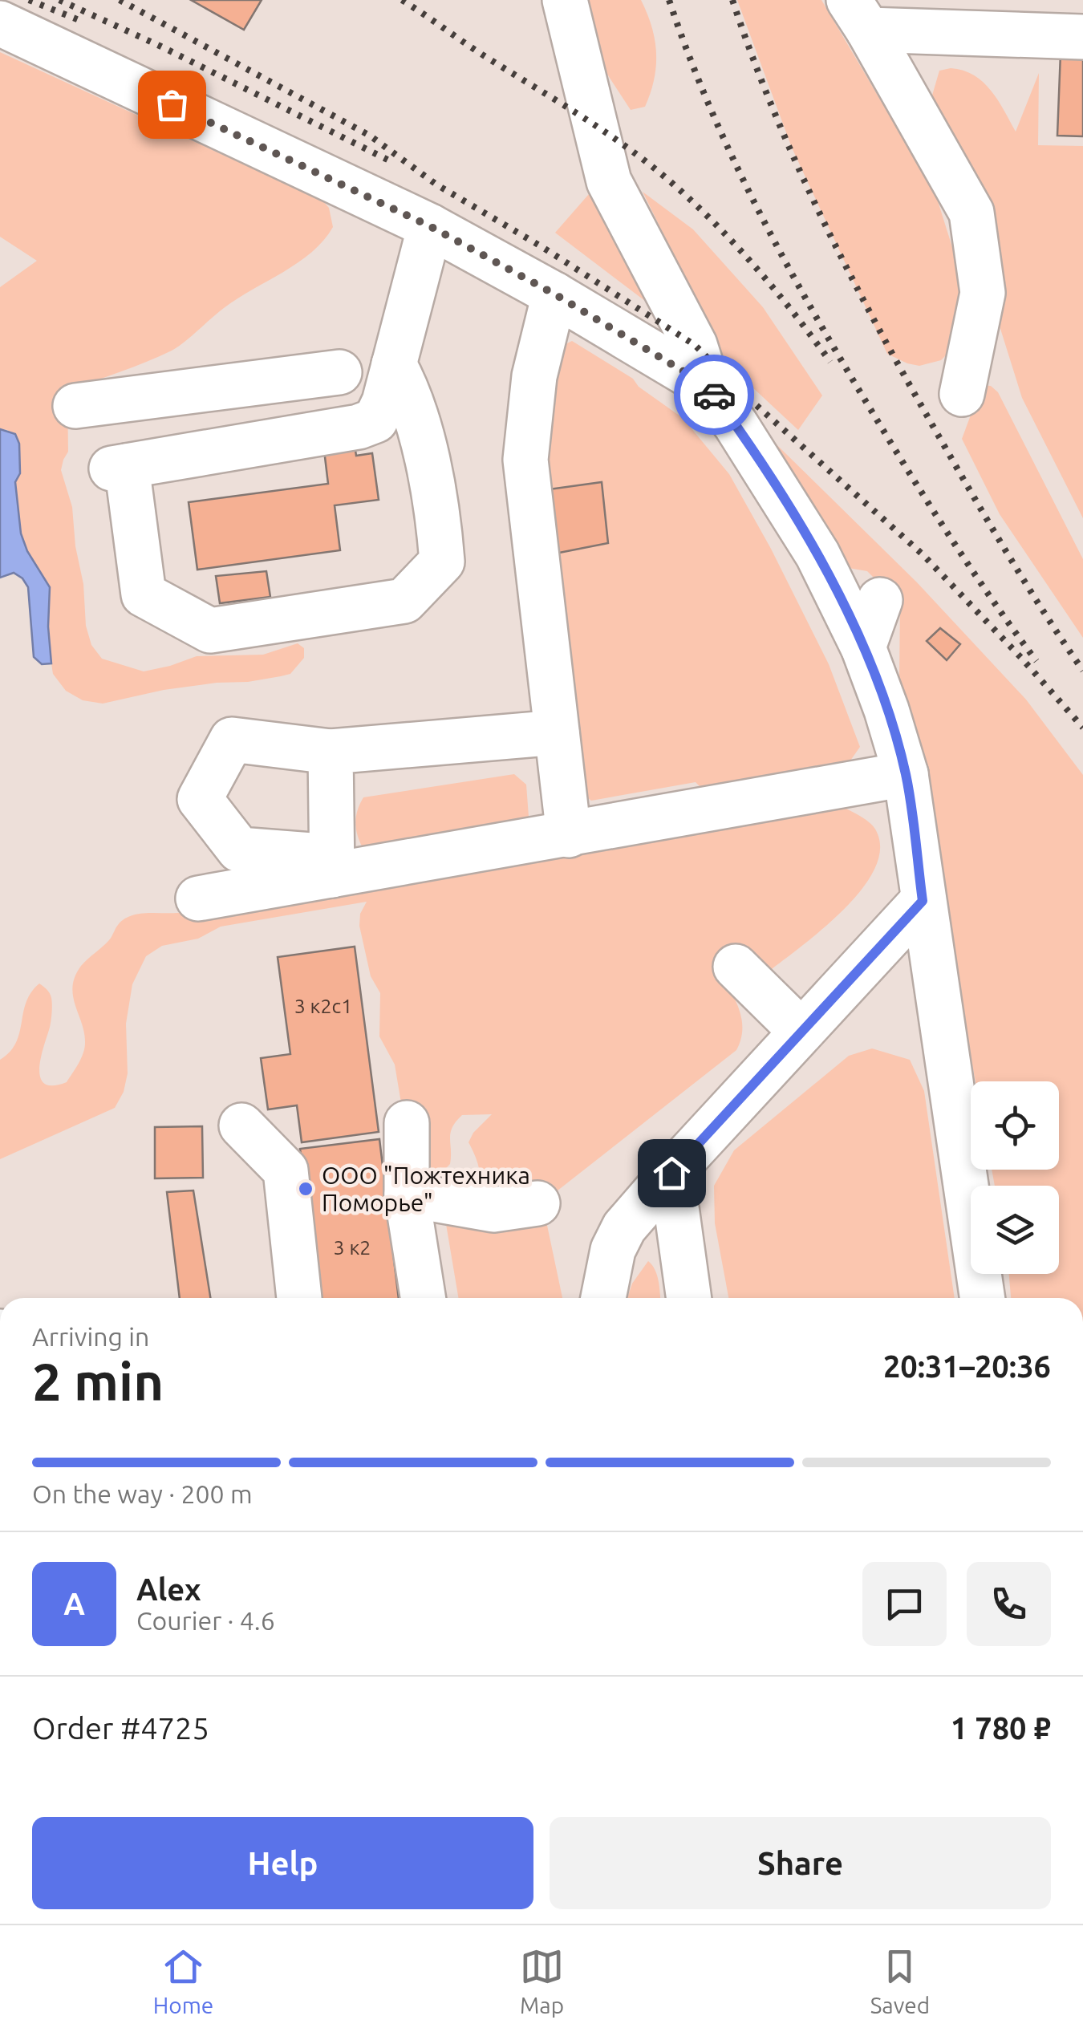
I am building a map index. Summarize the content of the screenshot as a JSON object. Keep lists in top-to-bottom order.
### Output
{
  "places": ["ООО \"Пожтехника Поморье\""],
  "house_numbers": ["3 к2с1", "3 к2"],
  "page": {
    "heading": ["2 min", "Arriving in", "20:31–20:36"],
    "panel": [
      "Alex",
      "Courier · 4.6",
      "Order #4725",
      "1 780 ₽"
    ],
    "bar": "On the way · 200 m",
    "round": "A",
    "buttons": ["Help", "Share"],
    "tabs": ["Home", "Map", "Saved"]
  }
}
